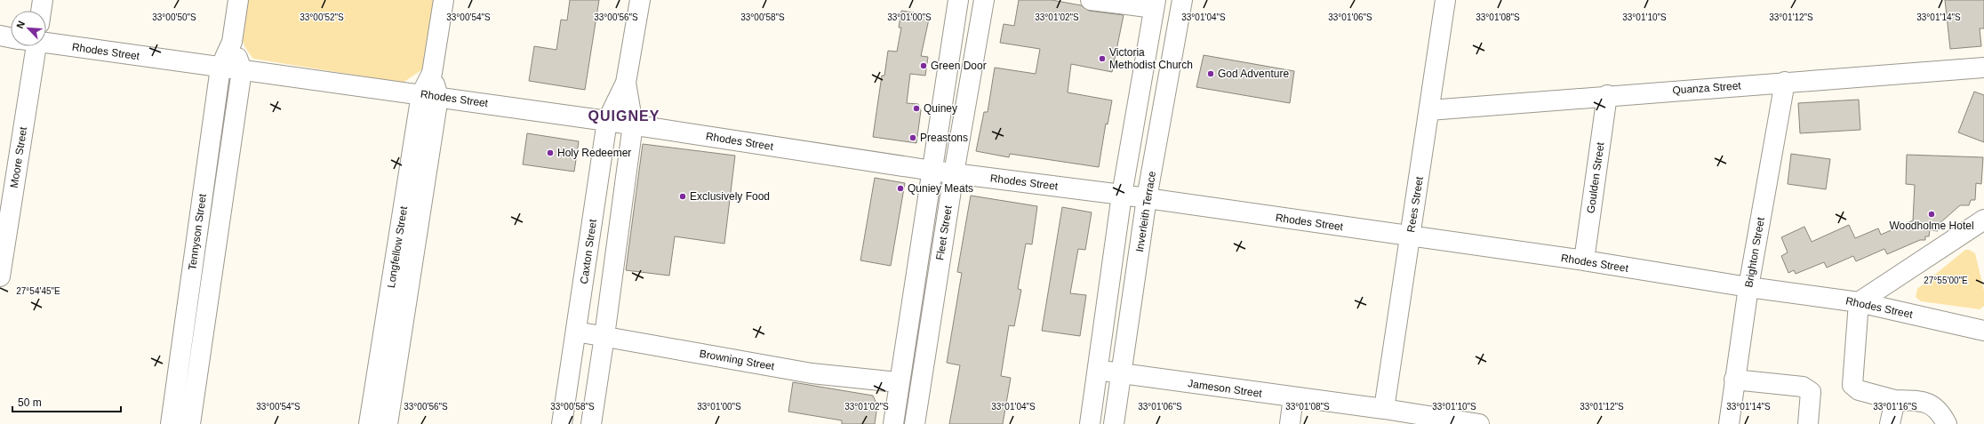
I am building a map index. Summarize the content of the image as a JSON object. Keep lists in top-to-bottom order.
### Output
{
  "streets": {
    "street": [
      "Rhodes Street",
      "Quanza Street",
      "Moore Street",
      "Goulden Street",
      "Rees Street",
      "Inverleith Terrace",
      "Tennyson Street",
      "Fleet Street",
      "Longfellow Street",
      "Caxton Street",
      "Brighton Street",
      "Browning Street",
      "Jameson Street"
    ]
  },
  "crossings": [
    ["Rhodes Street", "Goulden Street"],
    ["Rhodes Street", "Rees Street"],
    ["Rhodes Street", "Inverleith Terrace"],
    ["Rhodes Street", "Tennyson Street"],
    ["Rhodes Street", "Fleet Street"],
    ["Rhodes Street", "Longfellow Street"],
    ["Rhodes Street", "Caxton Street"],
    ["Rhodes Street", "Brighton Street"],
    ["Quanza Street", "Goulden Street"],
    ["Quanza Street", "Rees Street"],
    ["Quanza Street", "Brighton Street"],
    ["Rees Street", "Jameson Street"],
    ["Inverleith Terrace", "Jameson Street"],
    ["Fleet Street", "Browning Street"],
    ["Caxton Street", "Browning Street"]
  ],
  "districts": ["QUIGNEY"],
  "places": [
    "Victoria Methodist Church",
    "Green Door",
    "God Adventure",
    "Quiney",
    "Preastons",
    "Holy Redeemer",
    "Quniey Meats",
    "Exclusively Food",
    "Woodholme Hotel"
  ],
  "scale_bar": "50 m",
  "north": "top left",
  "coordinates": [
    "33°00'50\"S",
    "33°00'52\"S",
    "33°00'54\"S",
    "33°00'56\"S",
    "33°00'58\"S",
    "33°01'00\"S",
    "33°01'02\"S",
    "33°01'04\"S",
    "33°01'06\"S",
    "33°01'08\"S",
    "33°01'10\"S",
    "33°01'12\"S",
    "33°01'14\"S",
    "27°55'00\"E",
    "27°54'45\"E",
    "33°01'16\"S"
  ]
}
